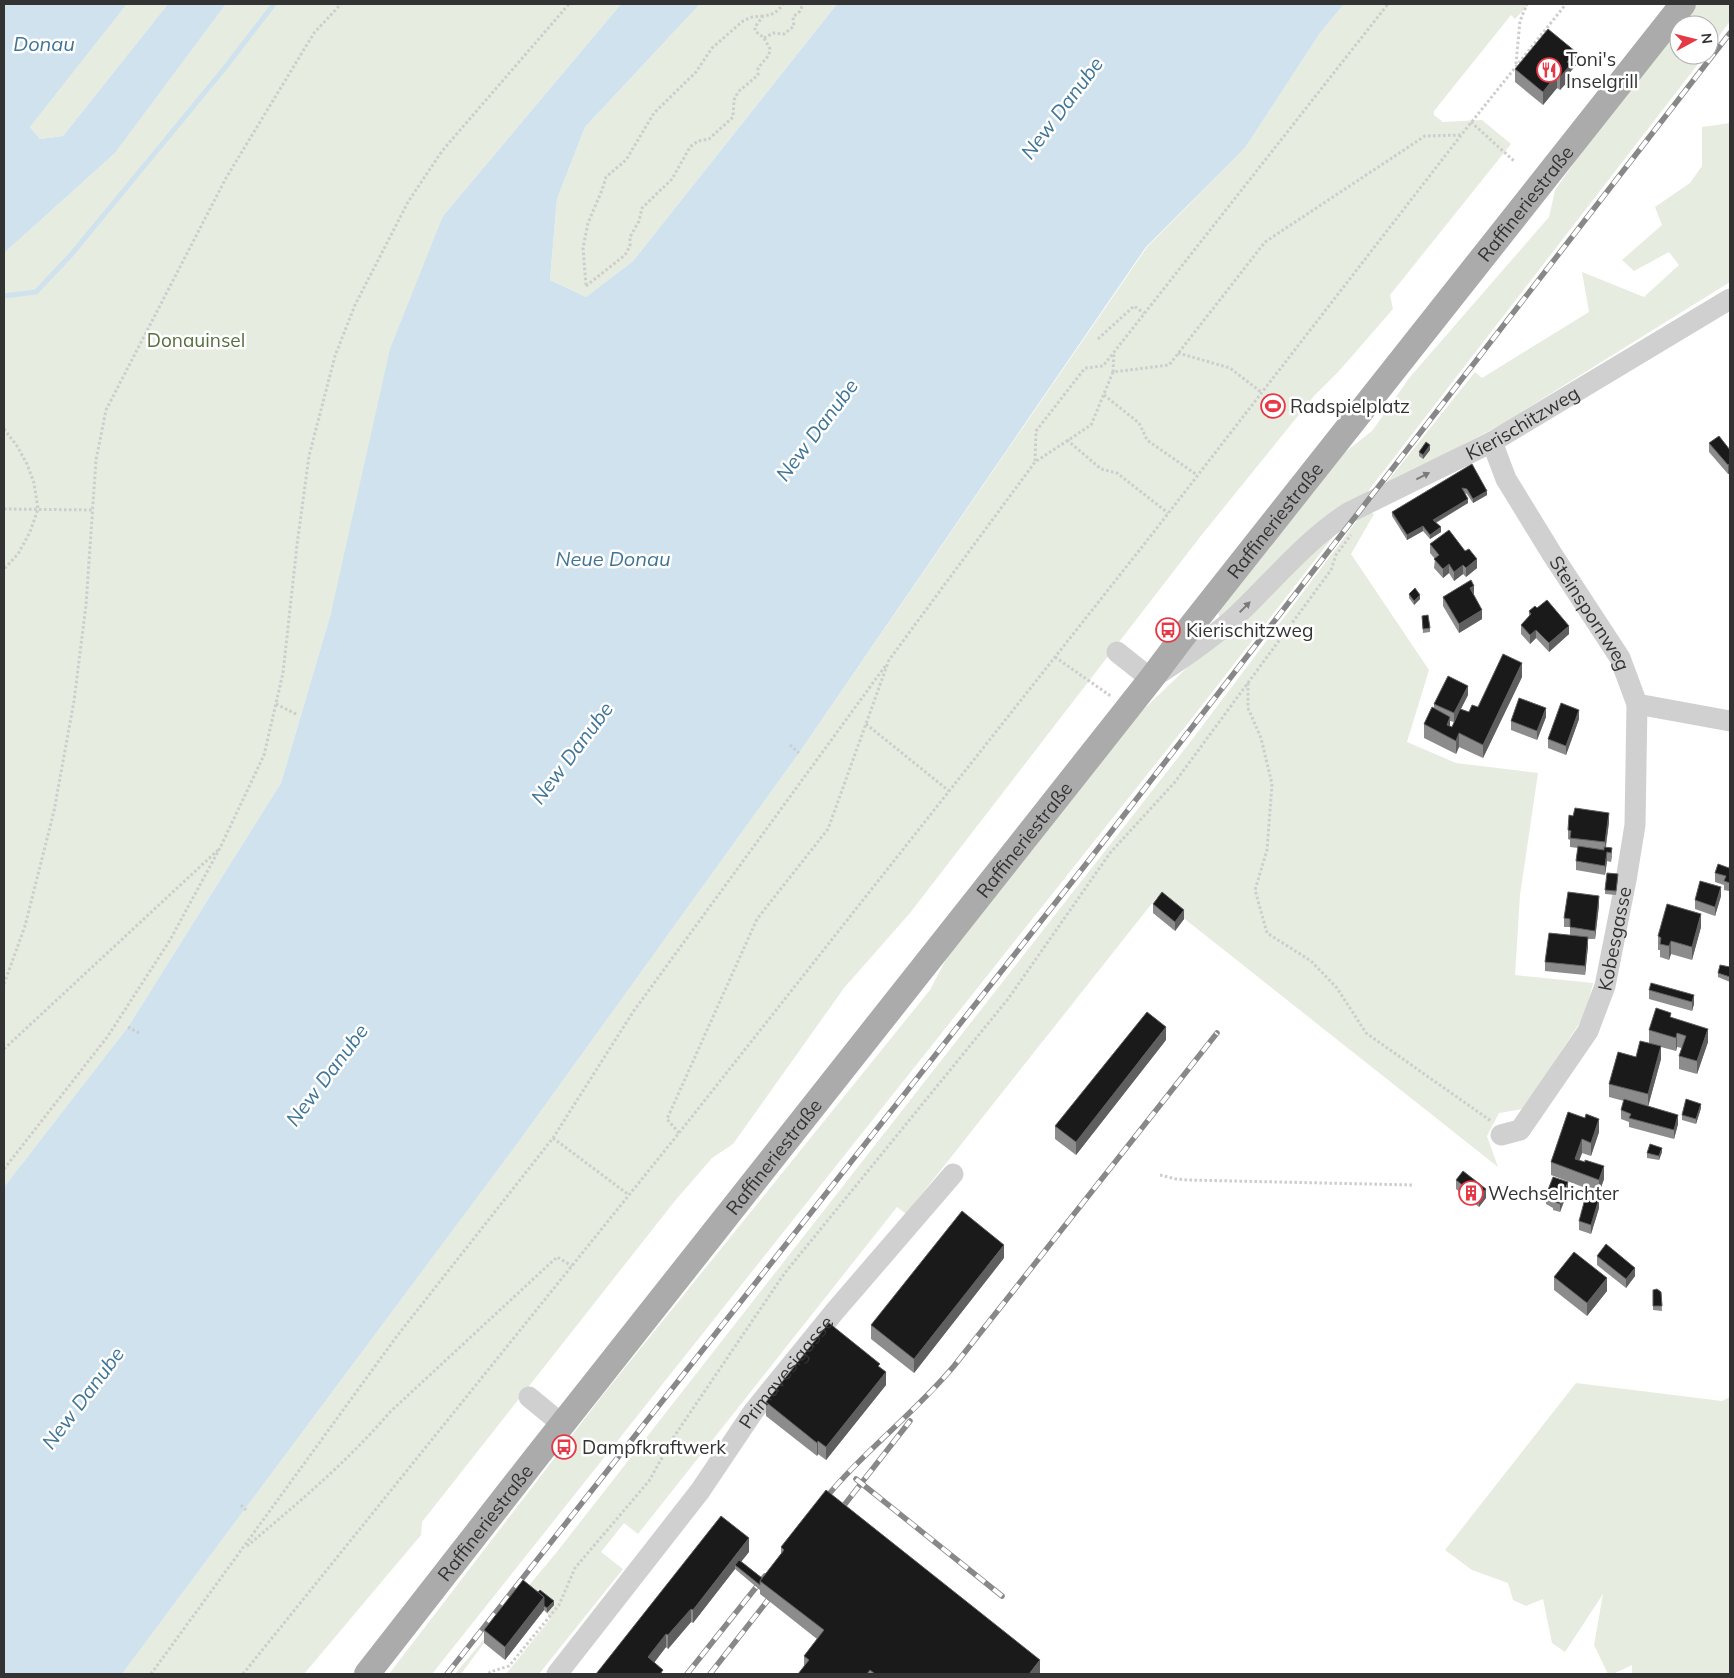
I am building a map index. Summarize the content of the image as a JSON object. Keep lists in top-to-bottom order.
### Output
{
  "streets": {
    "main road": ["Raffineriestraße"],
    "street": [
      "Kierischitzweg",
      "Steinspornweg",
      "Kobesgasse",
      "Primavesigasse"
    ]
  },
  "crossings": [
    ["Raffineriestraße", "Kierischitzweg"],
    ["Kierischitzweg", "Steinspornweg"],
    ["Steinspornweg", "Kobesgasse"]
  ],
  "one_way": ["Kierischitzweg"],
  "water": ["Donau", "New Danube", "Neue Donau"],
  "parks": ["Donauinsel"],
  "places": {
    "restaurant": ["Toni's Inselgrill"],
    "sports": ["Radspielplatz"],
    "bus stop": ["Kierischitzweg", "Dampfkraftwerk"],
    "building": ["Wechselrichter"]
  },
  "north": "right"
}
